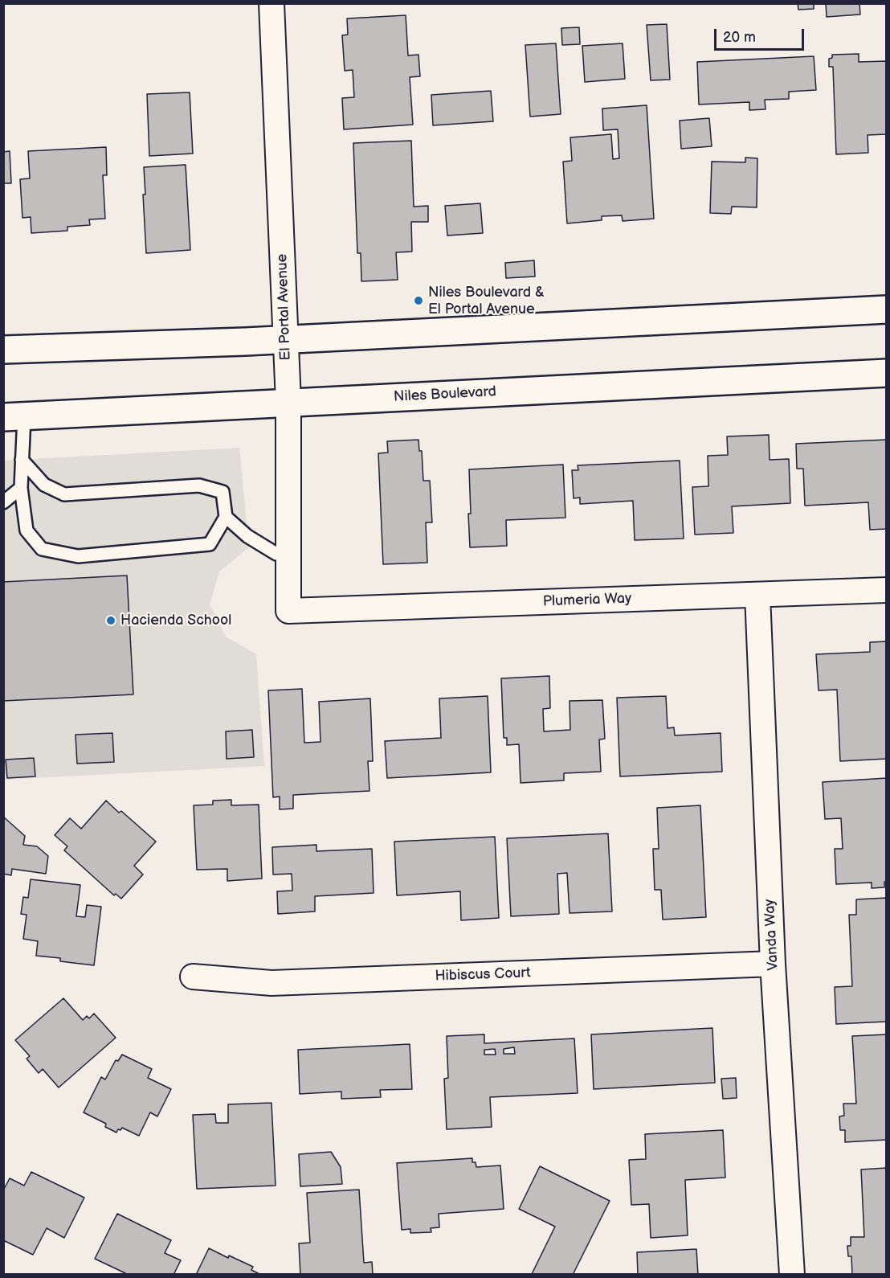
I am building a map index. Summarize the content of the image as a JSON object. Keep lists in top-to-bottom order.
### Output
{
  "streets": {
    "main road": ["Niles Boulevard"],
    "street": [
      "El Portal Avenue",
      "Plumeria Way",
      "Vanda Way",
      "Hibiscus Court"
    ]
  },
  "crossings": [
    ["El Portal Avenue", "Niles Boulevard"],
    ["El Portal Avenue", "Plumeria Way"],
    ["Plumeria Way", "Vanda Way"],
    ["Vanda Way", "Hibiscus Court"]
  ],
  "places": ["Niles Boulevard & El Portal Avenue", "Hacienda School"],
  "scale_bar": "20 m"
}
